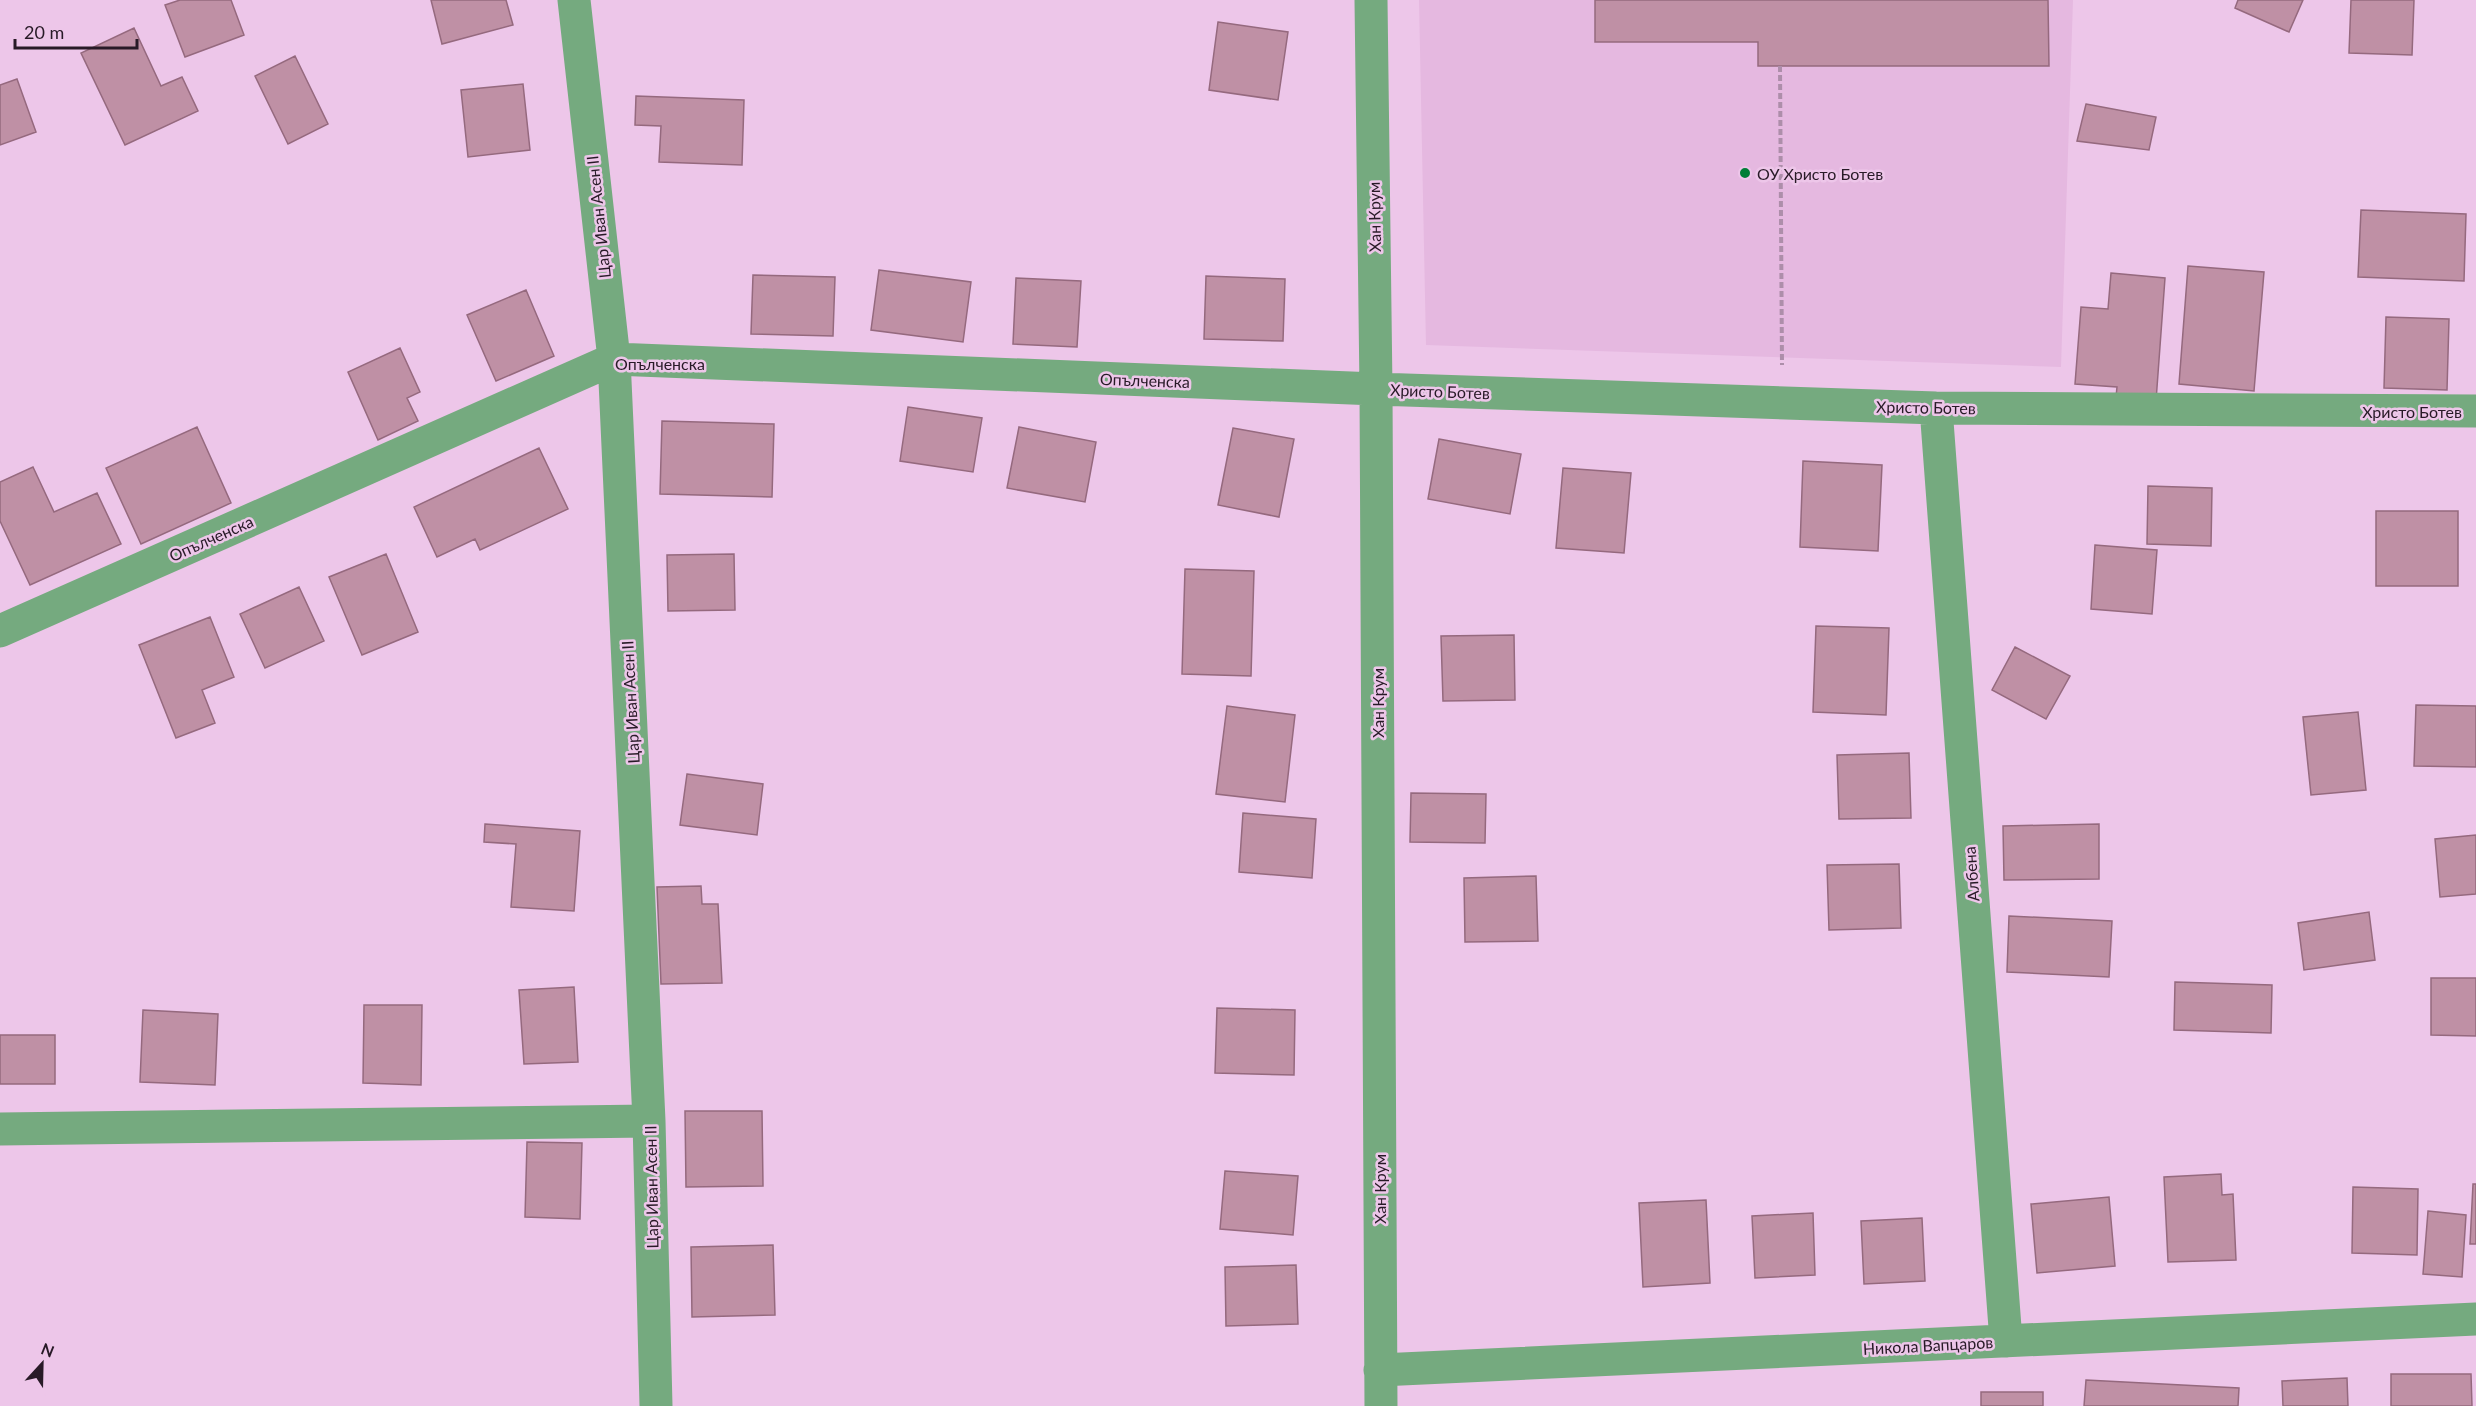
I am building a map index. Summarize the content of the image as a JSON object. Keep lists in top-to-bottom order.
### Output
{
  "streets": {
    "street": [
      "Цар Иван Асен II",
      "Хан Крум",
      "Опълченска",
      "Христо Ботев",
      "Албена",
      "Никола Вапцаров"
    ]
  },
  "crossings": [
    ["Цар Иван Асен II", "Опълченска"],
    ["Хан Крум", "Опълченска"],
    ["Хан Крум", "Христо Ботев"],
    ["Хан Крум", "Никола Вапцаров"],
    ["Опълченска", "Христо Ботев"],
    ["Христо Ботев", "Албена"],
    ["Албена", "Никола Вапцаров"]
  ],
  "places": ["ОУ Христо Ботев"],
  "scale_bar": "20 m",
  "north": "top"
}
